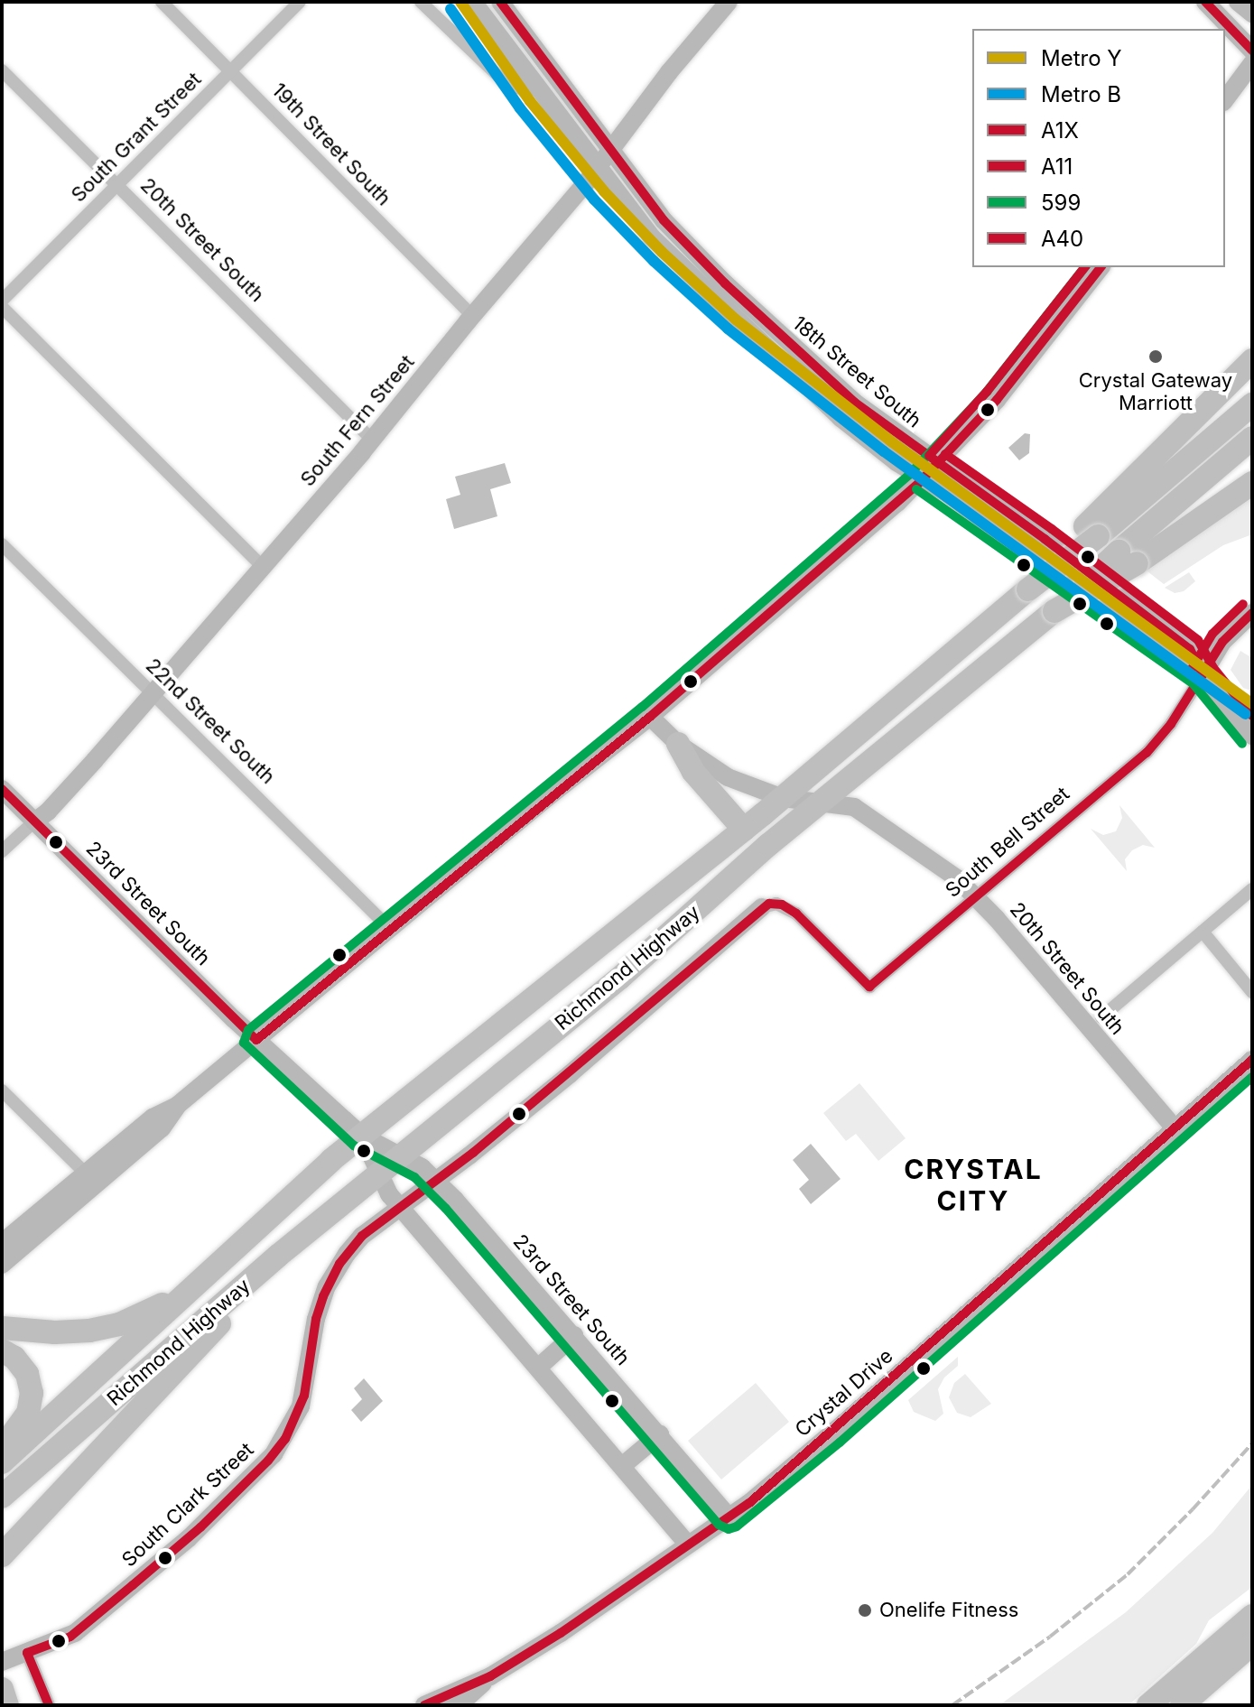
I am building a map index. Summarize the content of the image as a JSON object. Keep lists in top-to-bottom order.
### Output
{
  "streets": {
    "highway": ["Richmond Highway"],
    "street": [
      "South Grant Street",
      "19th Street South",
      "20th Street South",
      "18th Street South",
      "South Fern Street",
      "22nd Street South",
      "South Bell Street",
      "23rd Street South",
      "Crystal Drive",
      "South Clark Street"
    ]
  },
  "crossings": [
    ["South Grant Street", "19th Street South"],
    ["South Grant Street", "20th Street South"],
    ["19th Street South", "South Fern Street"],
    ["20th Street South", "South Fern Street"],
    ["20th Street South", "South Bell Street"],
    ["20th Street South", "Richmond Highway"],
    ["20th Street South", "Crystal Drive"],
    ["18th Street South", "South Fern Street"],
    ["18th Street South", "South Bell Street"],
    ["South Fern Street", "22nd Street South"],
    ["South Fern Street", "23rd Street South"],
    ["South Bell Street", "South Clark Street"],
    ["23rd Street South", "Richmond Highway"],
    ["23rd Street South", "Crystal Drive"],
    ["23rd Street South", "South Clark Street"]
  ],
  "districts": ["CRYSTAL CITY"],
  "places": ["Crystal Gateway Marriott", "Onelife Fitness"],
  "lines": [
    "metro line Y",
    "transit line A1X",
    "transit line A11",
    "metro line B",
    "transit line 599",
    "transit line A40"
  ],
  "legend": [
    "Metro Y",
    "Metro B",
    "A1X",
    "A11",
    "599",
    "A40"
  ]
}
